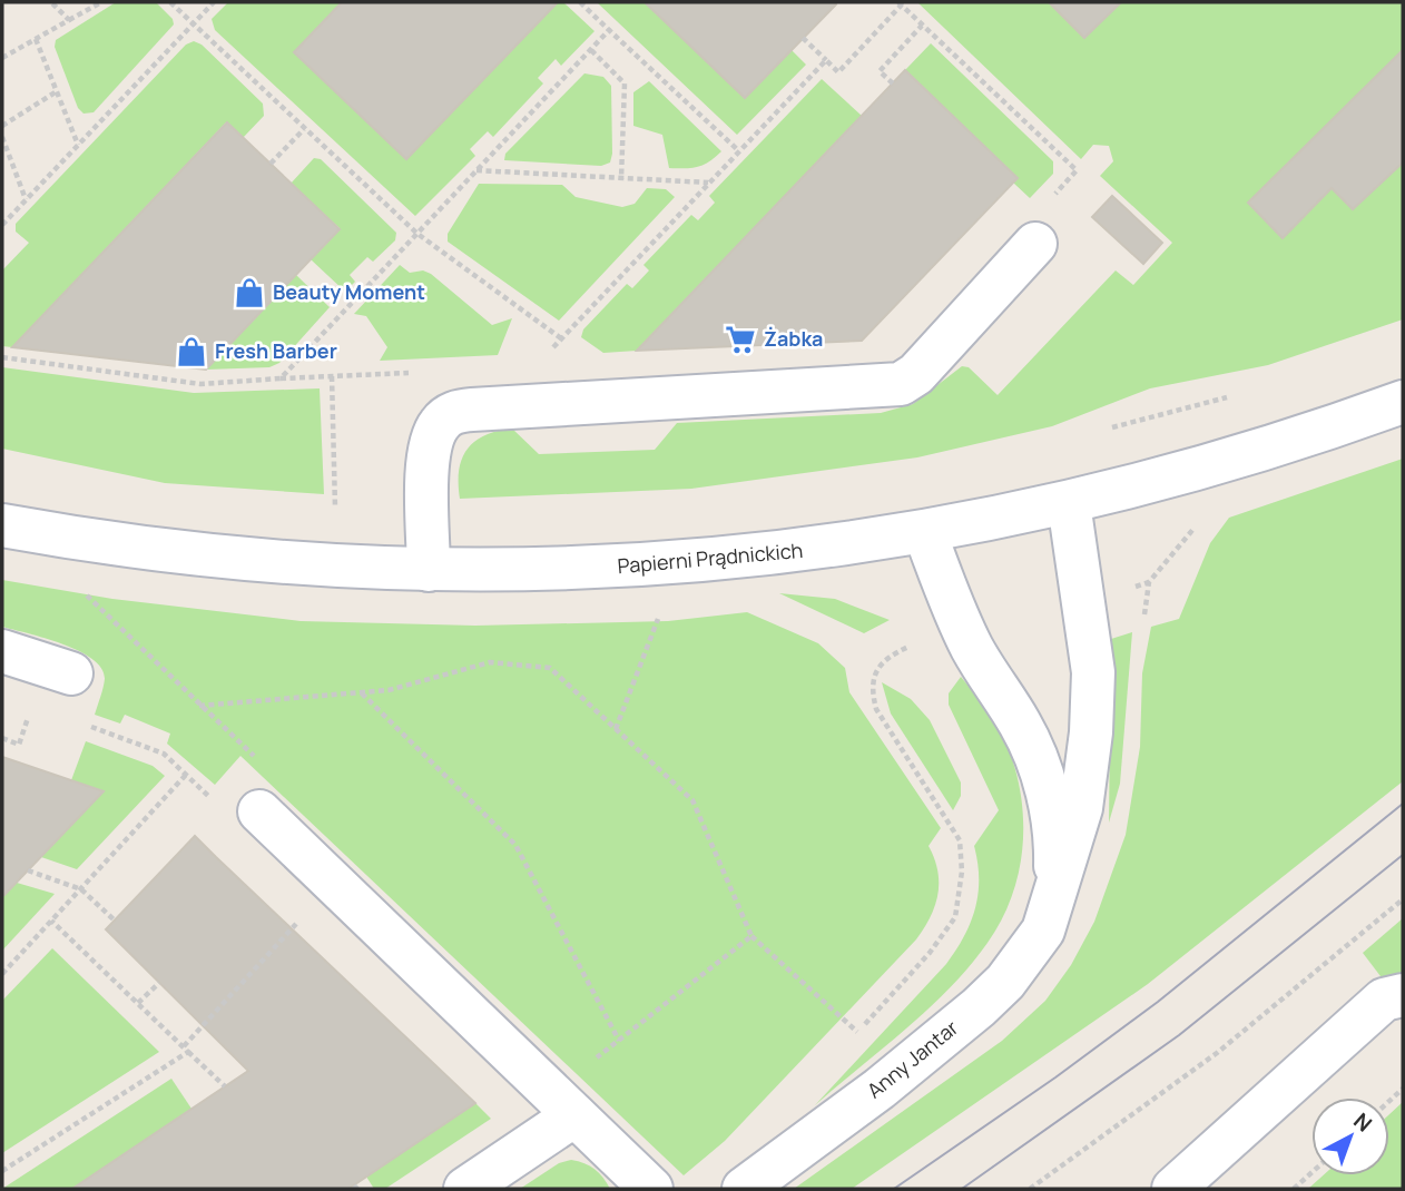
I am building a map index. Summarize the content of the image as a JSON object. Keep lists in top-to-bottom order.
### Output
{
  "streets": {
    "street": ["Papierni Prądnickich", "Anny Jantar"]
  },
  "crossings": [
    ["Papierni Prądnickich", "Anny Jantar"]
  ],
  "places": {
    "shop": ["Beauty Moment", "Fresh Barber"],
    "supermarket": ["Żabka"]
  },
  "north": "top right"
}
